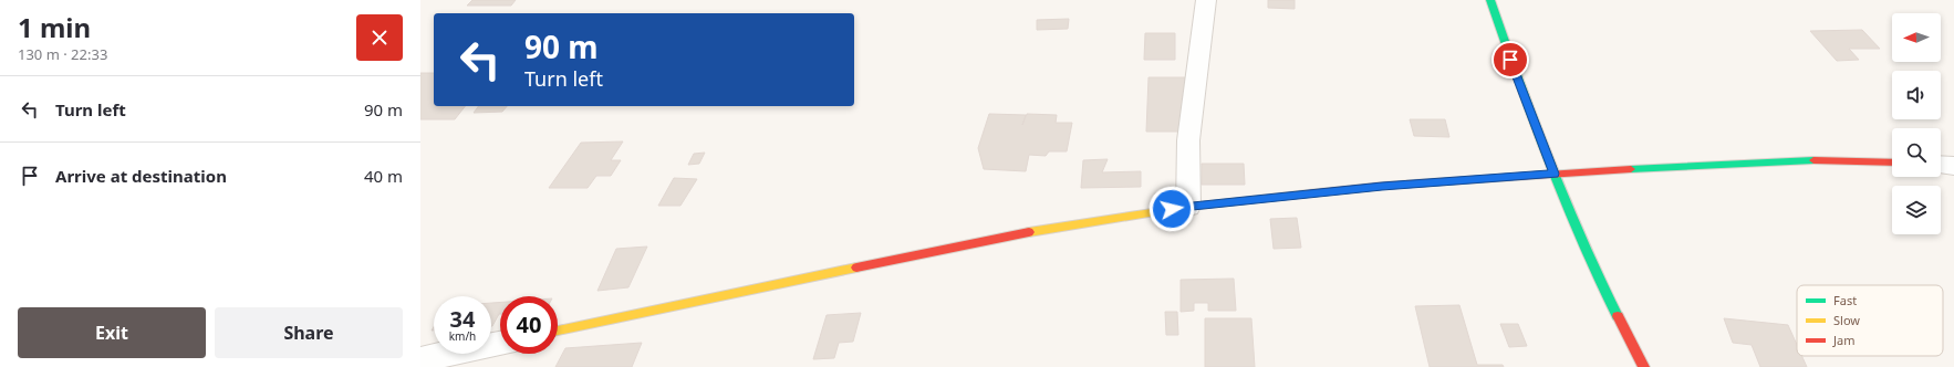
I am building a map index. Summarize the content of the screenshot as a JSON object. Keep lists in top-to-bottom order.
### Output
{
  "legend": ["Fast", "Slow", "Jam"],
  "north": "left",
  "page": {
    "heading": ["1 min", "130 m · 22:33"],
    "turn": ["90 m", "Turn left"],
    "list": [
      {
        "name": "Turn left",
        "value": "90 m"
      },
      {
        "name": "Arrive at destination",
        "value": "40 m"
      }
    ],
    "speed": "34 km/h",
    "limit": "40",
    "buttons": ["Exit", "Share"]
  }
}
